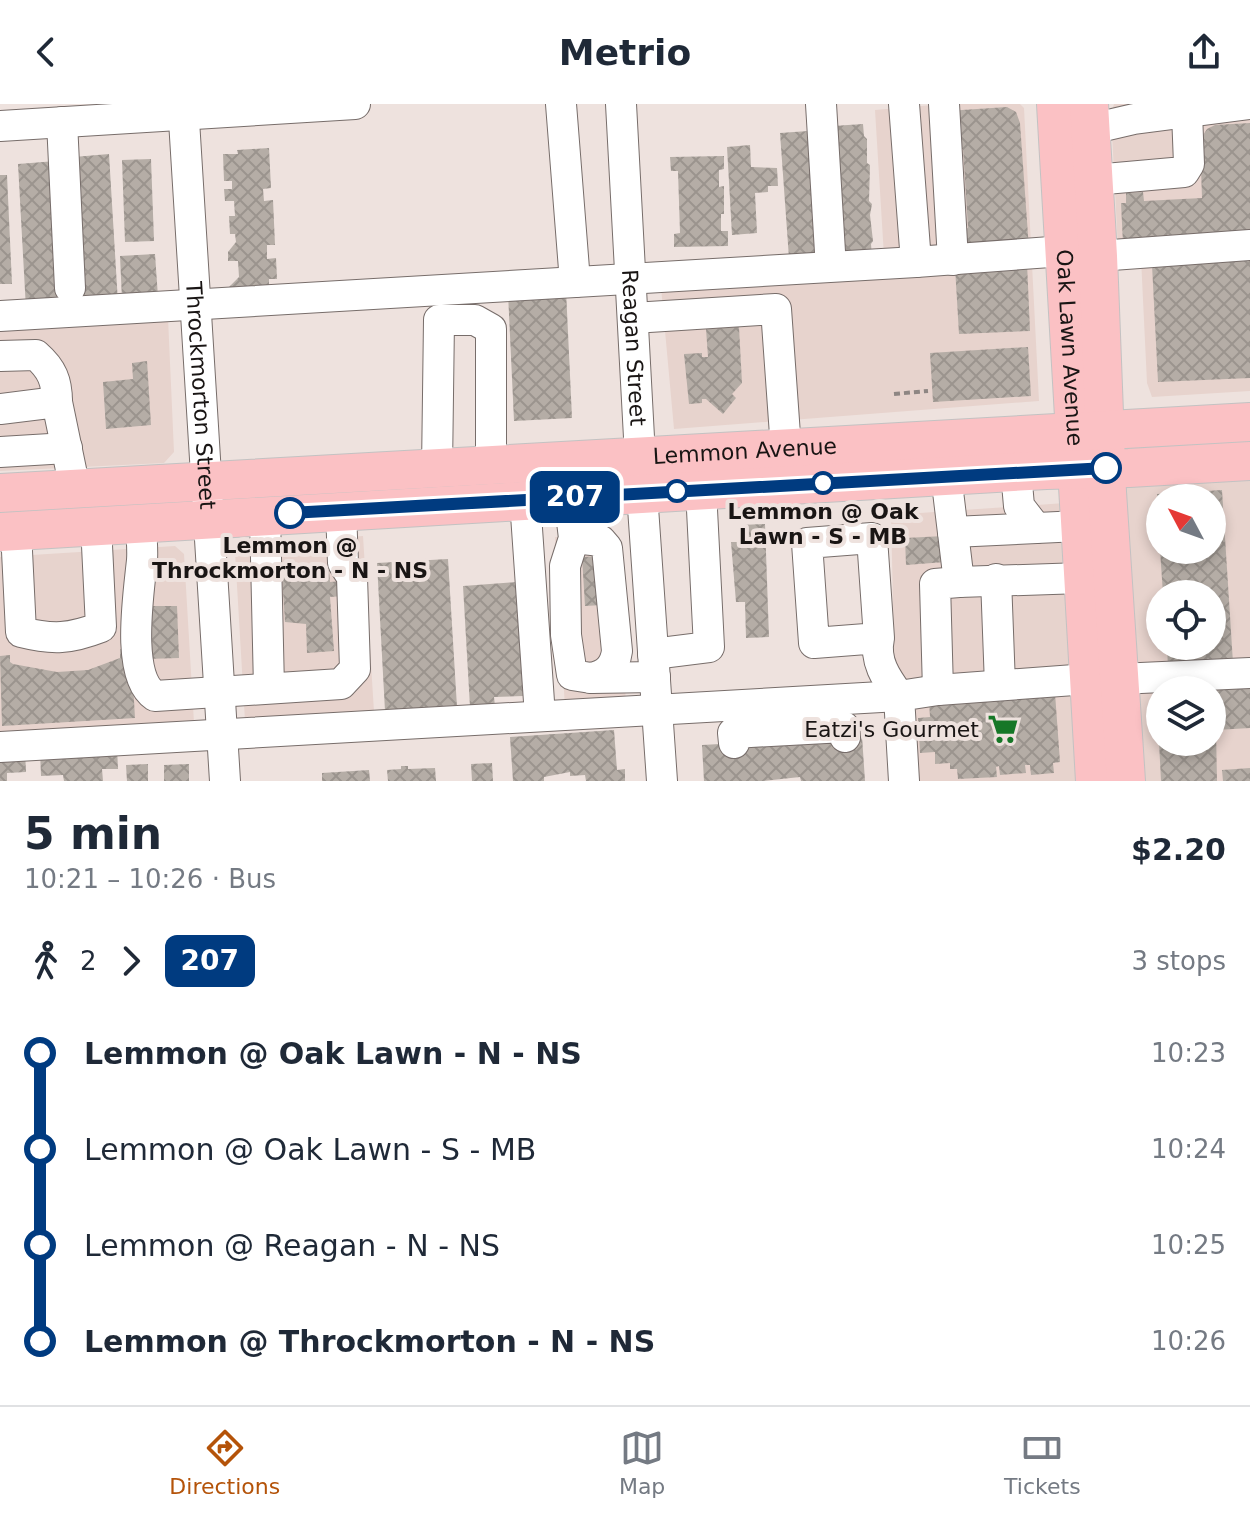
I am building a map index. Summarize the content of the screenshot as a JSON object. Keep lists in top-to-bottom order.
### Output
{
  "streets": {
    "main road": ["Oak Lawn Avenue", "Lemmon Avenue"],
    "street": ["Reagan Street", "Throckmorton Street"]
  },
  "crossings": [
    ["Reagan Street", "Lemmon Avenue"],
    ["Oak Lawn Avenue", "Lemmon Avenue"],
    ["Throckmorton Street", "Lemmon Avenue"]
  ],
  "places": {
    "other": ["Lemmon @ Oak Lawn - S - MB", "Lemmon @ Throckmorton - N - NS"],
    "supermarket": ["Eatzi's Gourmet"]
  },
  "lines": ["bus line 207"],
  "north": "top left",
  "page": {
    "header": "Metrio",
    "on_map": "207",
    "heading": ["5 min", "10:21 – 10:26 · Bus", "$2.20"],
    "legs": ["2", "207", "3 stops"],
    "list": [
      {
        "name": "Lemmon @ Oak Lawn - N - NS",
        "value": "10:23"
      },
      {
        "name": "Lemmon @ Oak Lawn - S - MB",
        "value": "10:24"
      },
      {
        "name": "Lemmon @ Reagan - N - NS",
        "value": "10:25"
      },
      {
        "name": "Lemmon @ Throckmorton - N - NS",
        "value": "10:26"
      }
    ],
    "tabs": ["Directions", "Map", "Tickets"]
  }
}
